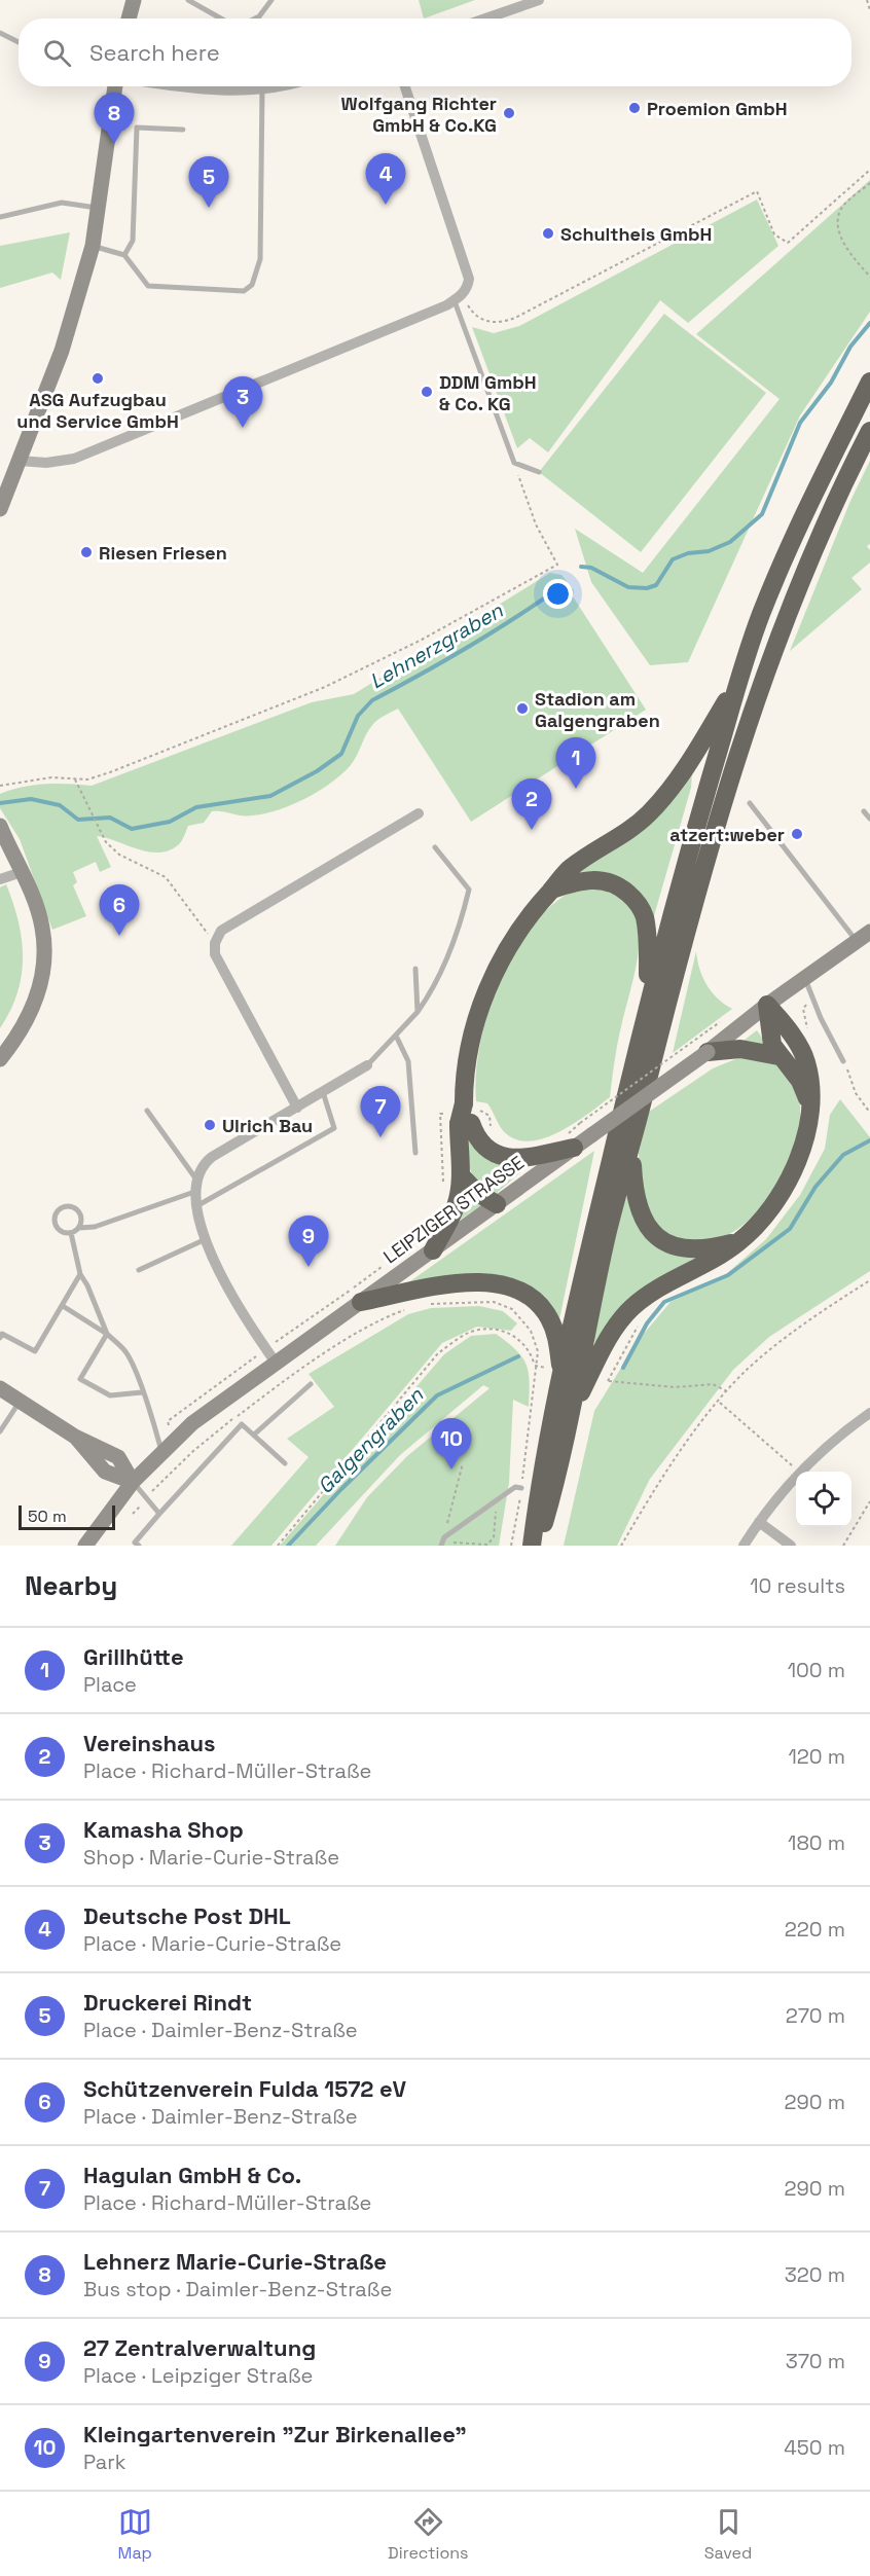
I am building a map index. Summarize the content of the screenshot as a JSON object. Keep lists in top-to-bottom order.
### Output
{
  "streets": {
    "main road": ["LEIPZIGER STRASSE"]
  },
  "water": ["Lehnerzgraben", "Galgengraben"],
  "places": [
    "Proemion GmbH",
    "Wolfgang Richter GmbH & Co.KG",
    "Schultheis GmbH",
    "ASG Aufzugbau und Service GmbH",
    "DDM GmbH & Co. KG",
    "Riesen Friesen",
    "Stadion am Galgengraben",
    "atzert:weber",
    "Ulrich Bau"
  ],
  "scale_bar": "50 m",
  "page": {
    "search": "Search here",
    "pins": [
      "8",
      "4",
      "5",
      "3",
      "1",
      "2",
      "6",
      "7",
      "9",
      "10"
    ],
    "scale": "50 m",
    "heading": ["Nearby", "10 results"],
    "list": [
      {
        "mark": "1",
        "name": "Grillhütte",
        "note": "Place",
        "value": "100 m"
      },
      {
        "mark": "2",
        "name": "Vereinshaus",
        "note": "Place · Richard-Müller-Straße",
        "value": "120 m"
      },
      {
        "mark": "3",
        "name": "Kamasha Shop",
        "note": "Shop · Marie-Curie-Straße",
        "value": "180 m"
      },
      {
        "mark": "4",
        "name": "Deutsche Post DHL",
        "note": "Place · Marie-Curie-Straße",
        "value": "220 m"
      },
      {
        "mark": "5",
        "name": "Druckerei Rindt",
        "note": "Place · Daimler-Benz-Straße",
        "value": "270 m"
      },
      {
        "mark": "6",
        "name": "Schützenverein Fulda 1572 eV",
        "note": "Place · Daimler-Benz-Straße",
        "value": "290 m"
      },
      {
        "mark": "7",
        "name": "Hagulan GmbH & Co.",
        "note": "Place · Richard-Müller-Straße",
        "value": "290 m"
      },
      {
        "mark": "8",
        "name": "Lehnerz Marie-Curie-Straße",
        "note": "Bus stop · Daimler-Benz-Straße",
        "value": "320 m"
      },
      {
        "mark": "9",
        "name": "27 Zentralverwaltung",
        "note": "Place · Leipziger Straße",
        "value": "370 m"
      },
      {
        "mark": "10",
        "name": "Kleingartenverein \"Zur Birkenallee\"",
        "note": "Park",
        "value": "450 m"
      }
    ],
    "nav": ["Map", "Directions", "Saved"]
  }
}
